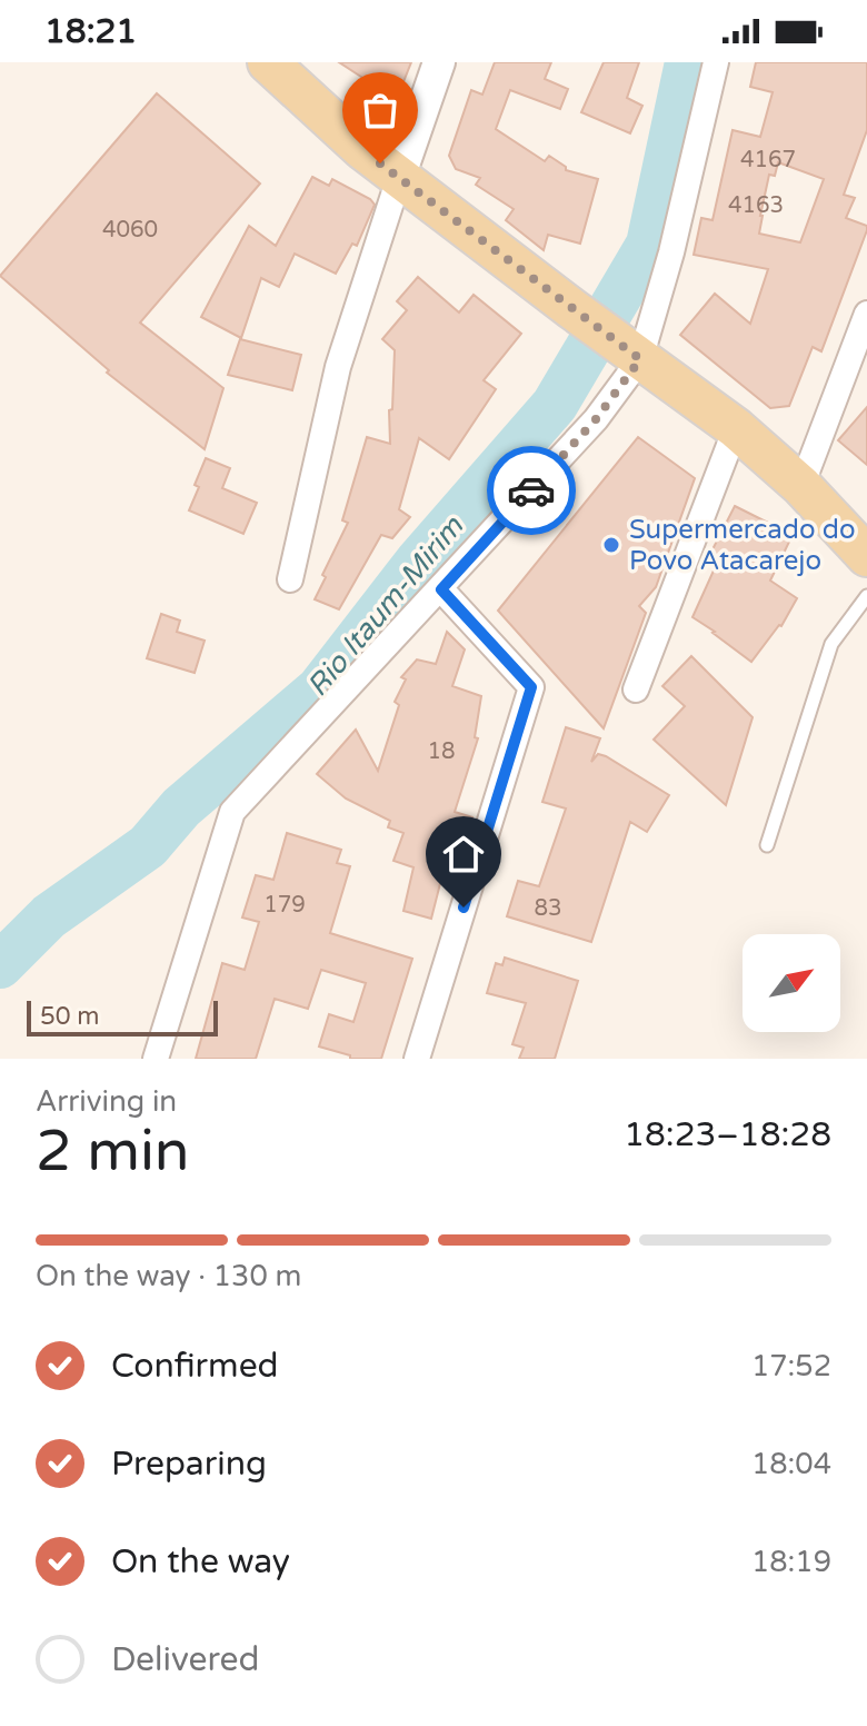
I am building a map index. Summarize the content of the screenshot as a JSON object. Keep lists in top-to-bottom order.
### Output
{
  "water": ["Rio Itaum-Mirim"],
  "places": ["Supermercado do Povo Atacarejo"],
  "house_numbers": [
    "4167",
    "4163",
    "4060",
    "18",
    "179",
    "83"
  ],
  "scale_bar": "50 m",
  "north": "top right",
  "page": {
    "status": "18:21",
    "scale": "50 m",
    "heading": ["2 min", "Arriving in", "18:23–18:28"],
    "bar": "On the way · 130 m",
    "list": [
      ["Confirmed", "17:52"],
      ["Preparing", "18:04"],
      ["On the way", "18:19"],
      "Delivered"
    ]
  }
}
